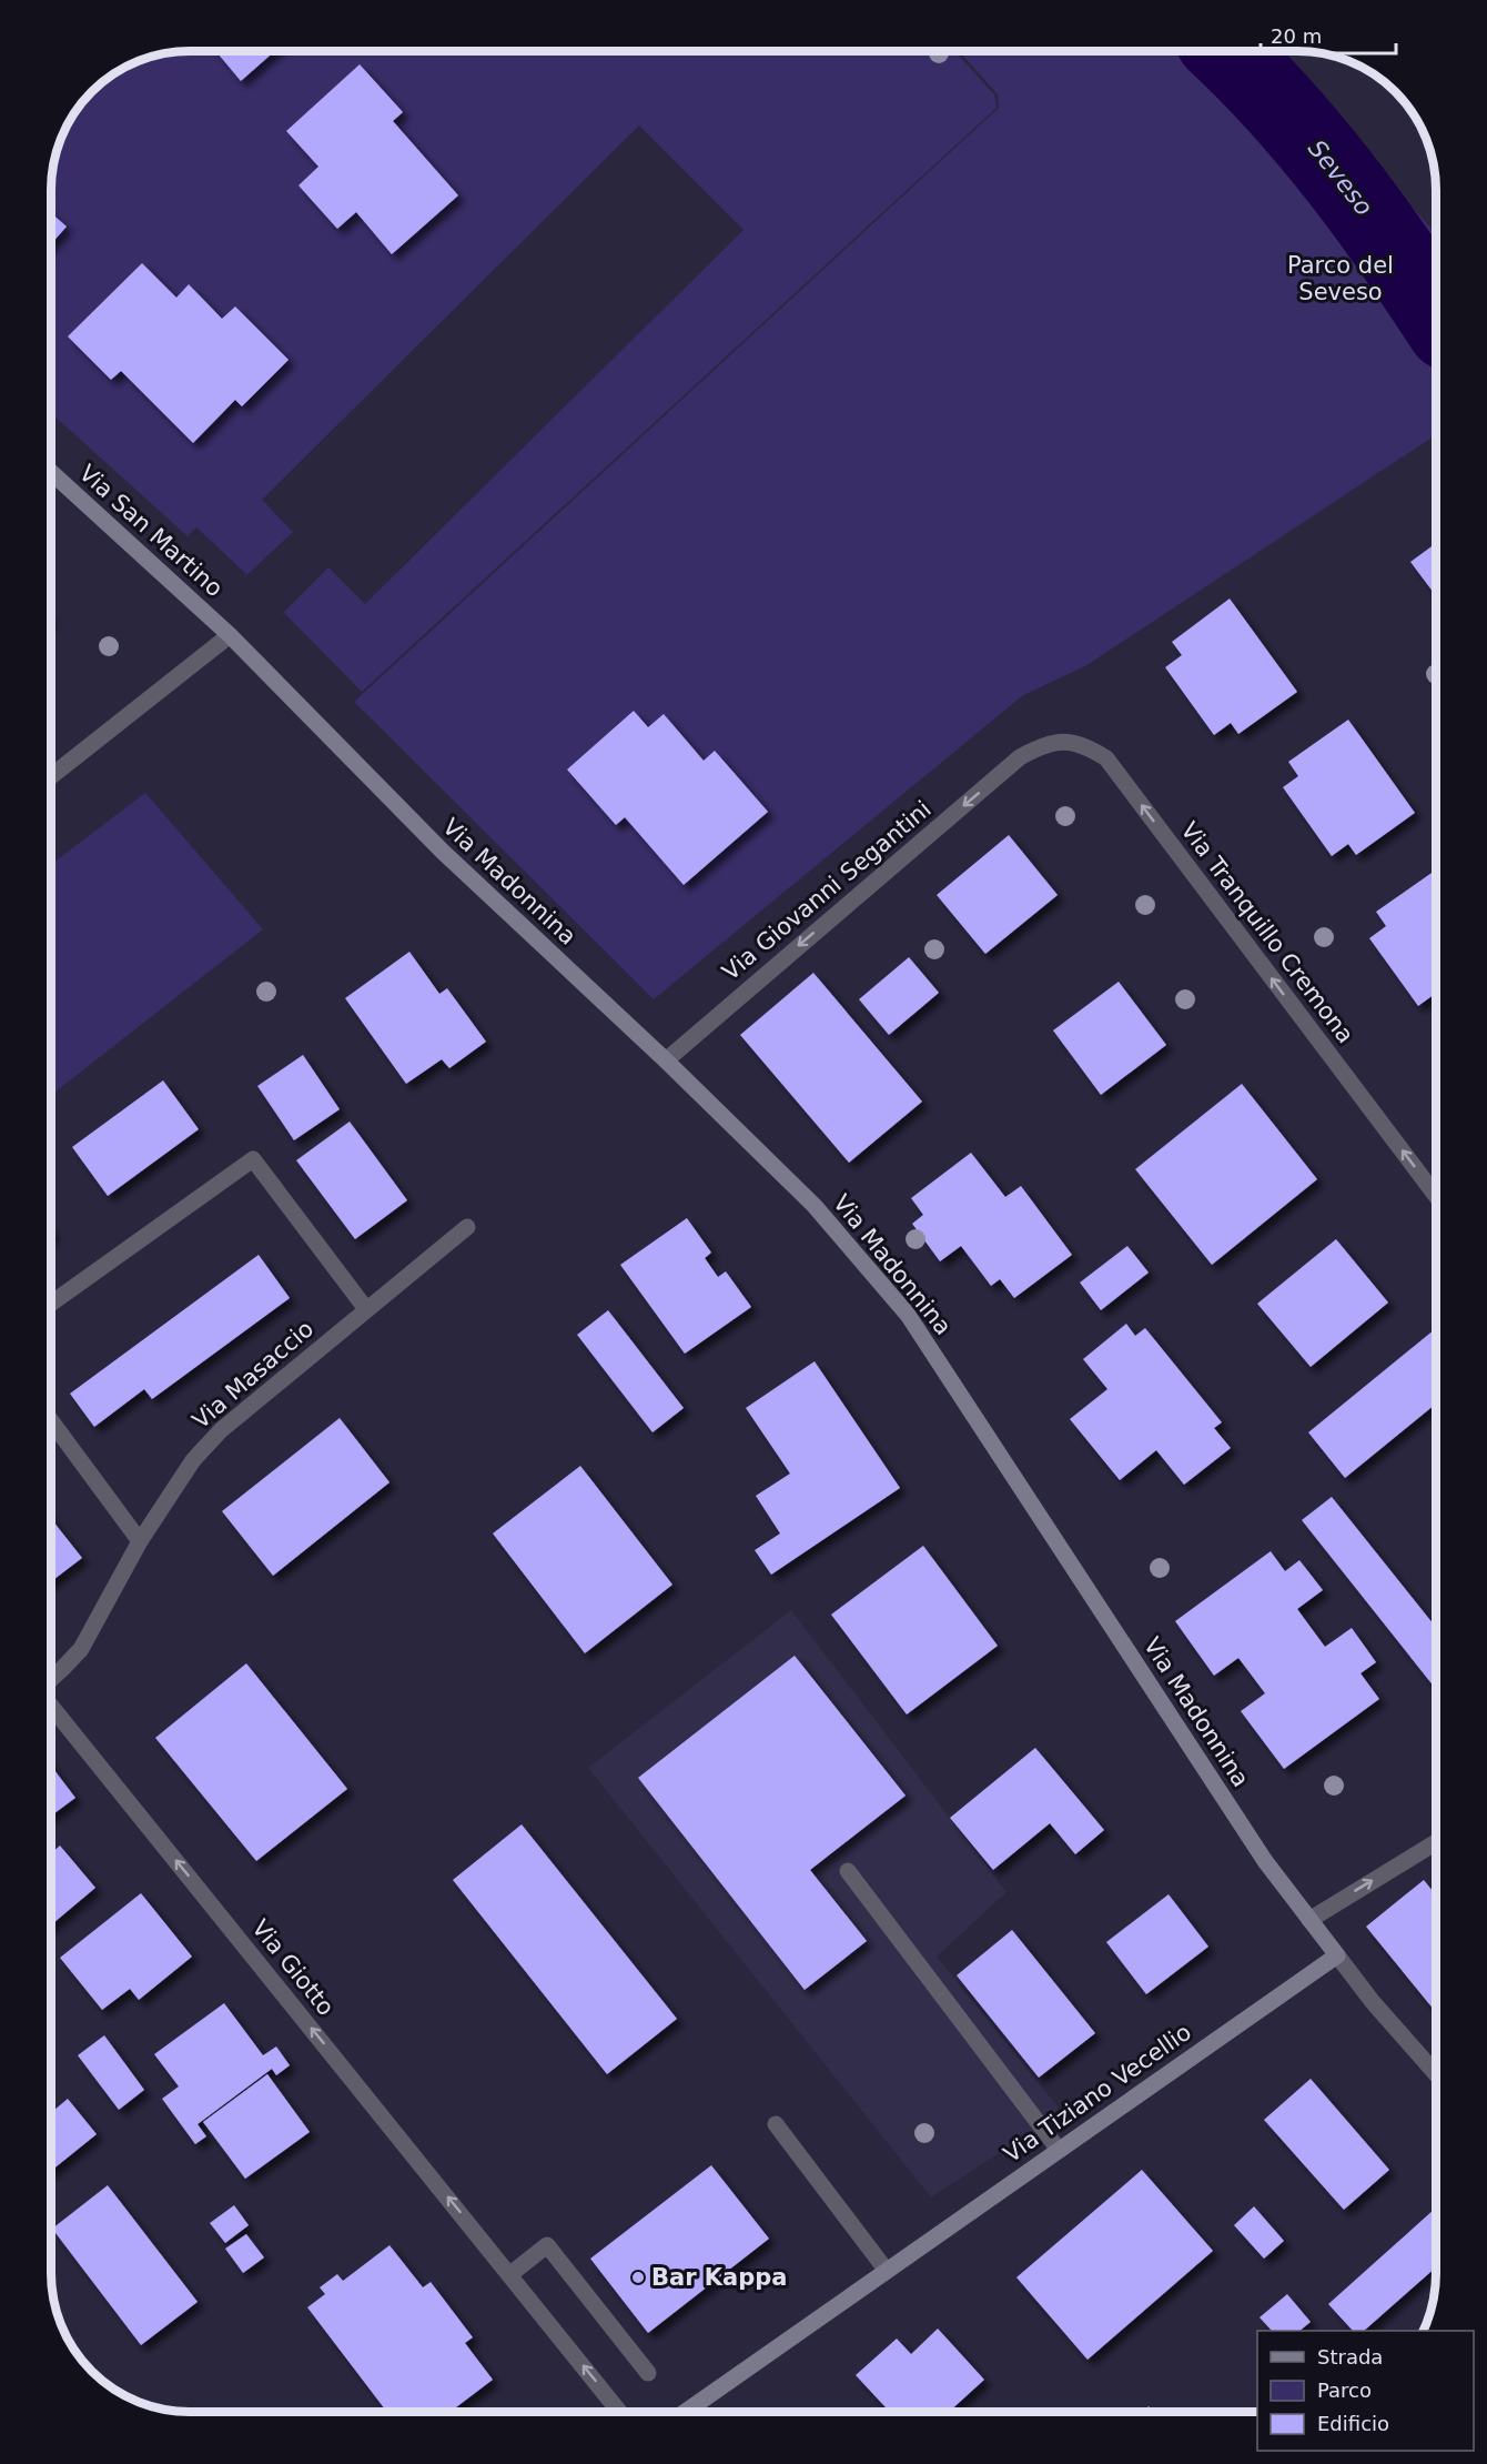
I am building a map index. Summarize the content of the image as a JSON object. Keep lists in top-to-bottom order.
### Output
{
  "streets": {
    "street": [
      "Via San Martino",
      "Via Madonnina",
      "Via Giovanni Segantini",
      "Via Tranquillo Cremona",
      "Via Masaccio",
      "Via Giotto",
      "Via Tiziano Vecellio"
    ]
  },
  "crossings": [
    ["Via San Martino", "Via Madonnina"],
    ["Via Madonnina", "Via Giovanni Segantini"],
    ["Via Madonnina", "Via Tiziano Vecellio"],
    ["Via Giovanni Segantini", "Via Tranquillo Cremona"]
  ],
  "one_way": ["Via Giovanni Segantini", "Via Tranquillo Cremona", "Via Giotto"],
  "water": ["Seveso"],
  "parks": ["Parco del Seveso"],
  "places": ["Bar Kappa"],
  "legend": ["Strada", "Parco", "Edificio"],
  "scale_bar": "20 m"
}
